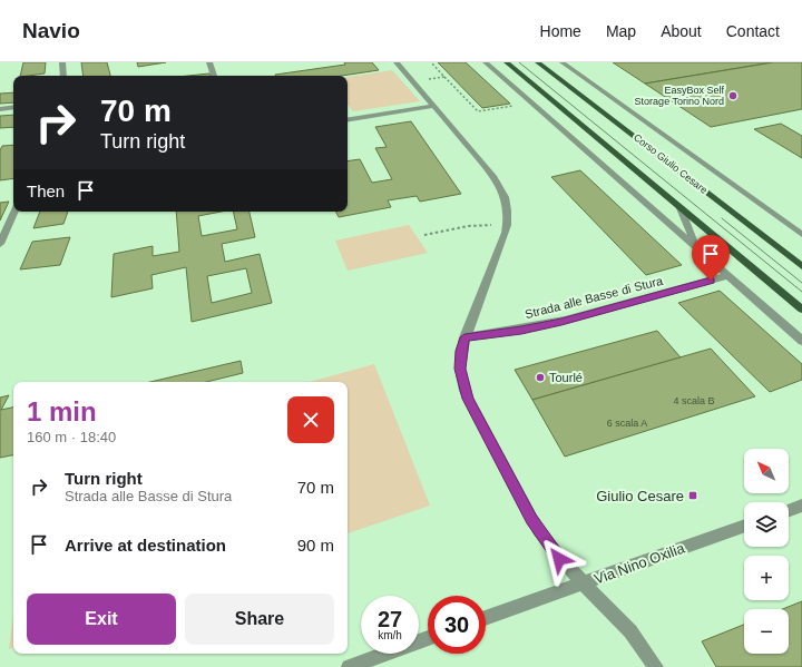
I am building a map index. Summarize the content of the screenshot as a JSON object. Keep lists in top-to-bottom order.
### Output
{
  "streets": {
    "main road": ["Corso Giulio Cesare"],
    "street": ["Strada alle Basse di Stura", "Via Nino Oxilia"]
  },
  "places": {
    "other": ["EasyBox Self Storage Torino Nord", "Tourlé"],
    "transit": ["Giulio Cesare"]
  },
  "house_numbers": ["4 scala B", "6 scala A"],
  "north": "top left",
  "page": {
    "header": "Navio",
    "nav": [
      "Home",
      "Map",
      "About",
      "Contact"
    ],
    "turn": ["70 m", "Turn right"],
    "then": "Then",
    "heading": ["1 min", "160 m · 18:40"],
    "map_buttons": ["+", "−"],
    "list": [
      {
        "name": "Turn right",
        "note": "Strada alle Basse di Stura",
        "value": "70 m"
      },
      {
        "name": "Arrive at destination",
        "value": "90 m"
      }
    ],
    "buttons": ["Exit", "Share"],
    "speed": "27 km/h",
    "limit": "30"
  }
}
